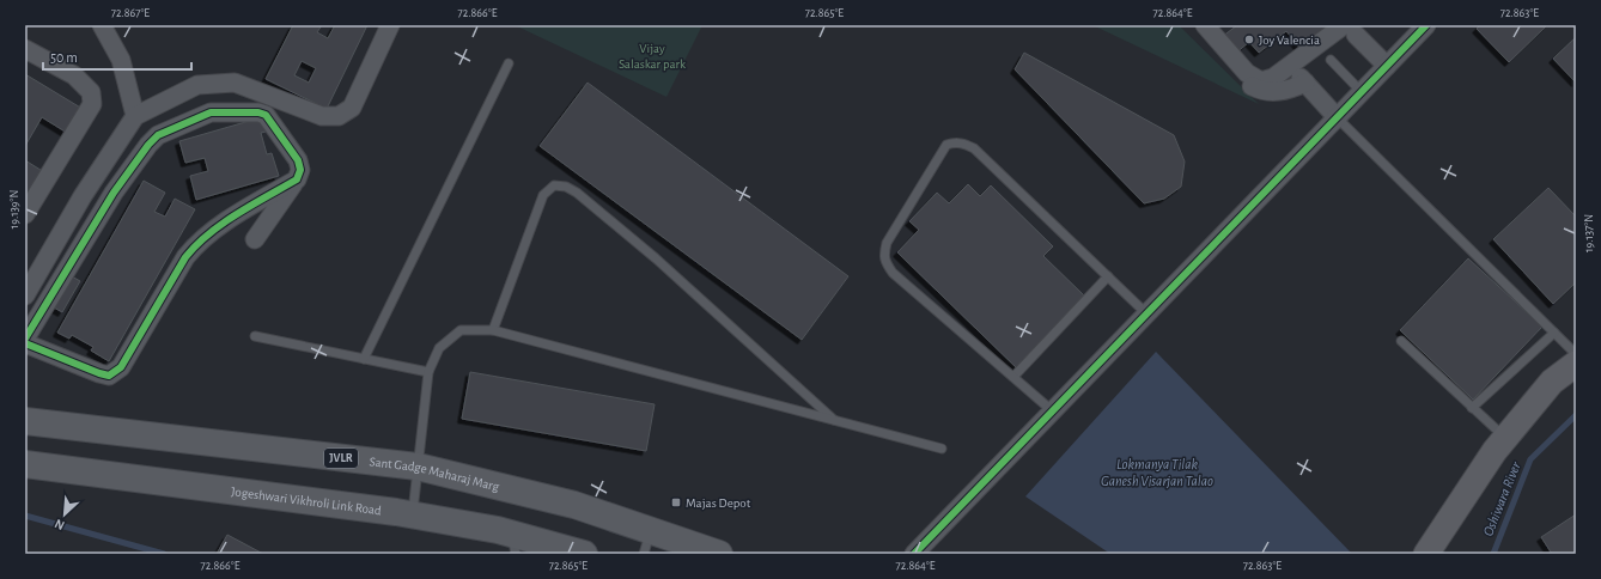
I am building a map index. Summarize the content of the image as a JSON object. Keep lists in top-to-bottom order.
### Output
{
  "streets": {
    "main road": ["JVLR", "Sant Gadge Maharaj Marg", "Jogeshwari Vikhroli Link Road"]
  },
  "water": ["Lokmanya Tilak Ganesh Visarjan Talao", "Oshiwara River"],
  "parks": ["Vijay Salaskar park"],
  "places": {
    "other": ["Joy Valencia"],
    "transit": ["Majas Depot"]
  },
  "scale_bar": "50 m",
  "north": "bottom left",
  "coordinates": [
    "72.867°E",
    "72.866°E",
    "72.865°E",
    "72.864°E",
    "72.863°E",
    "19.139°N",
    "19.137°N"
  ]
}
